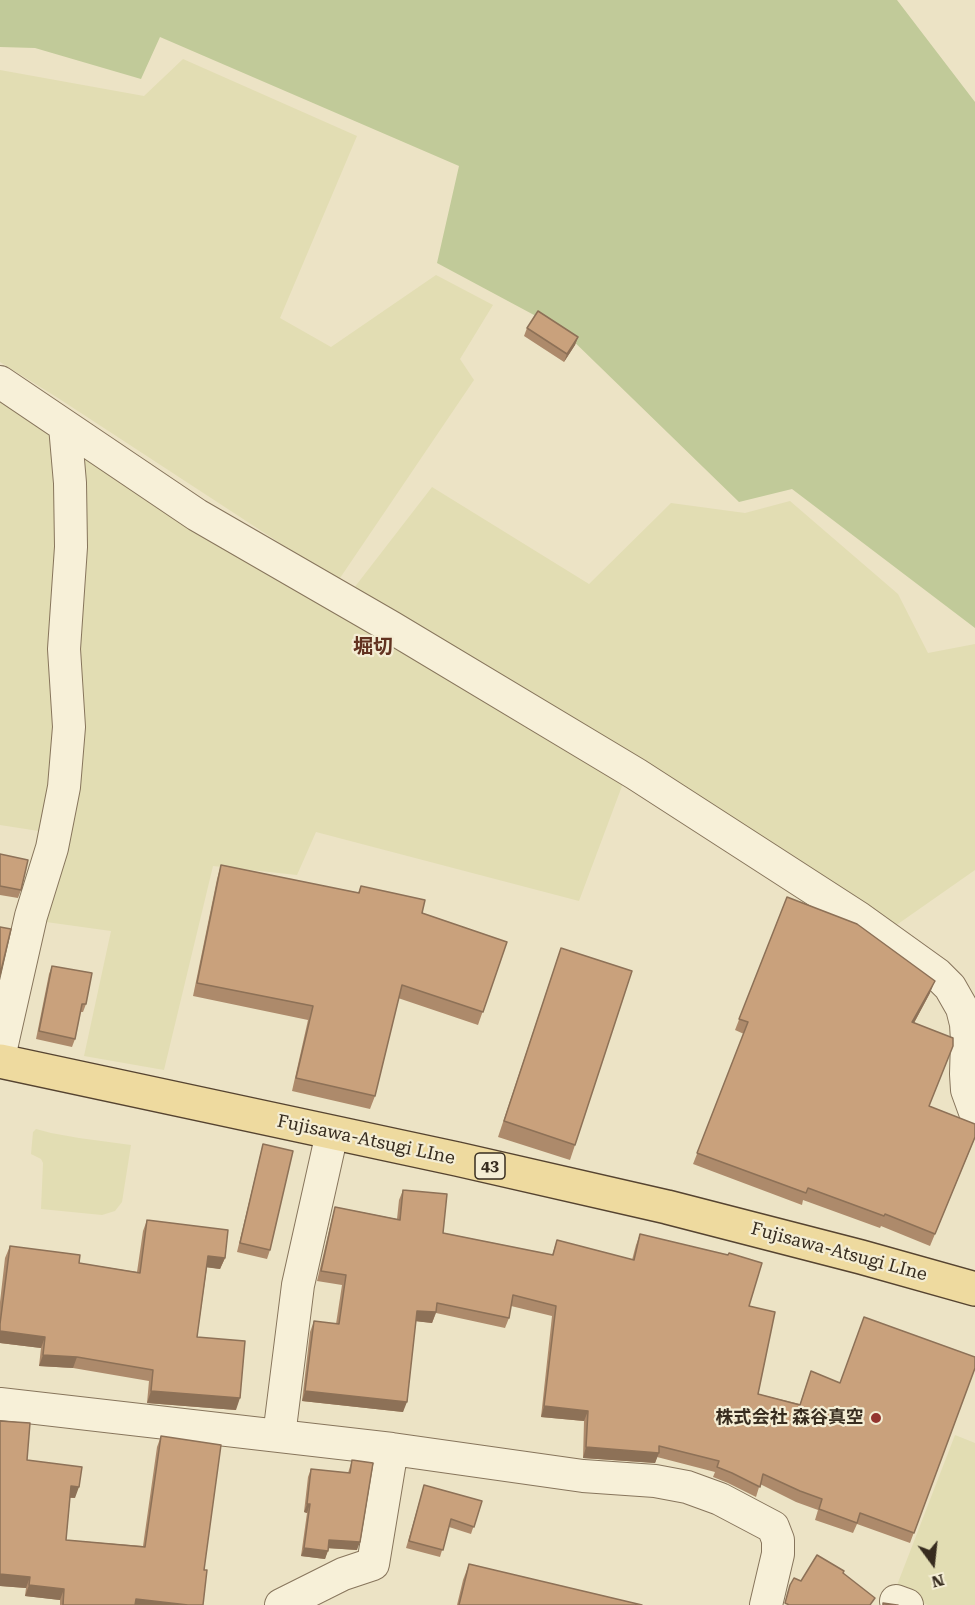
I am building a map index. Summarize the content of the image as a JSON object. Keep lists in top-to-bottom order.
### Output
{
  "streets": {
    "main road": ["Fujisawa-Atsugi LIne", "43"]
  },
  "districts": ["堀切"],
  "places": ["株式会社 森谷真空"],
  "north": "bottom"
}
